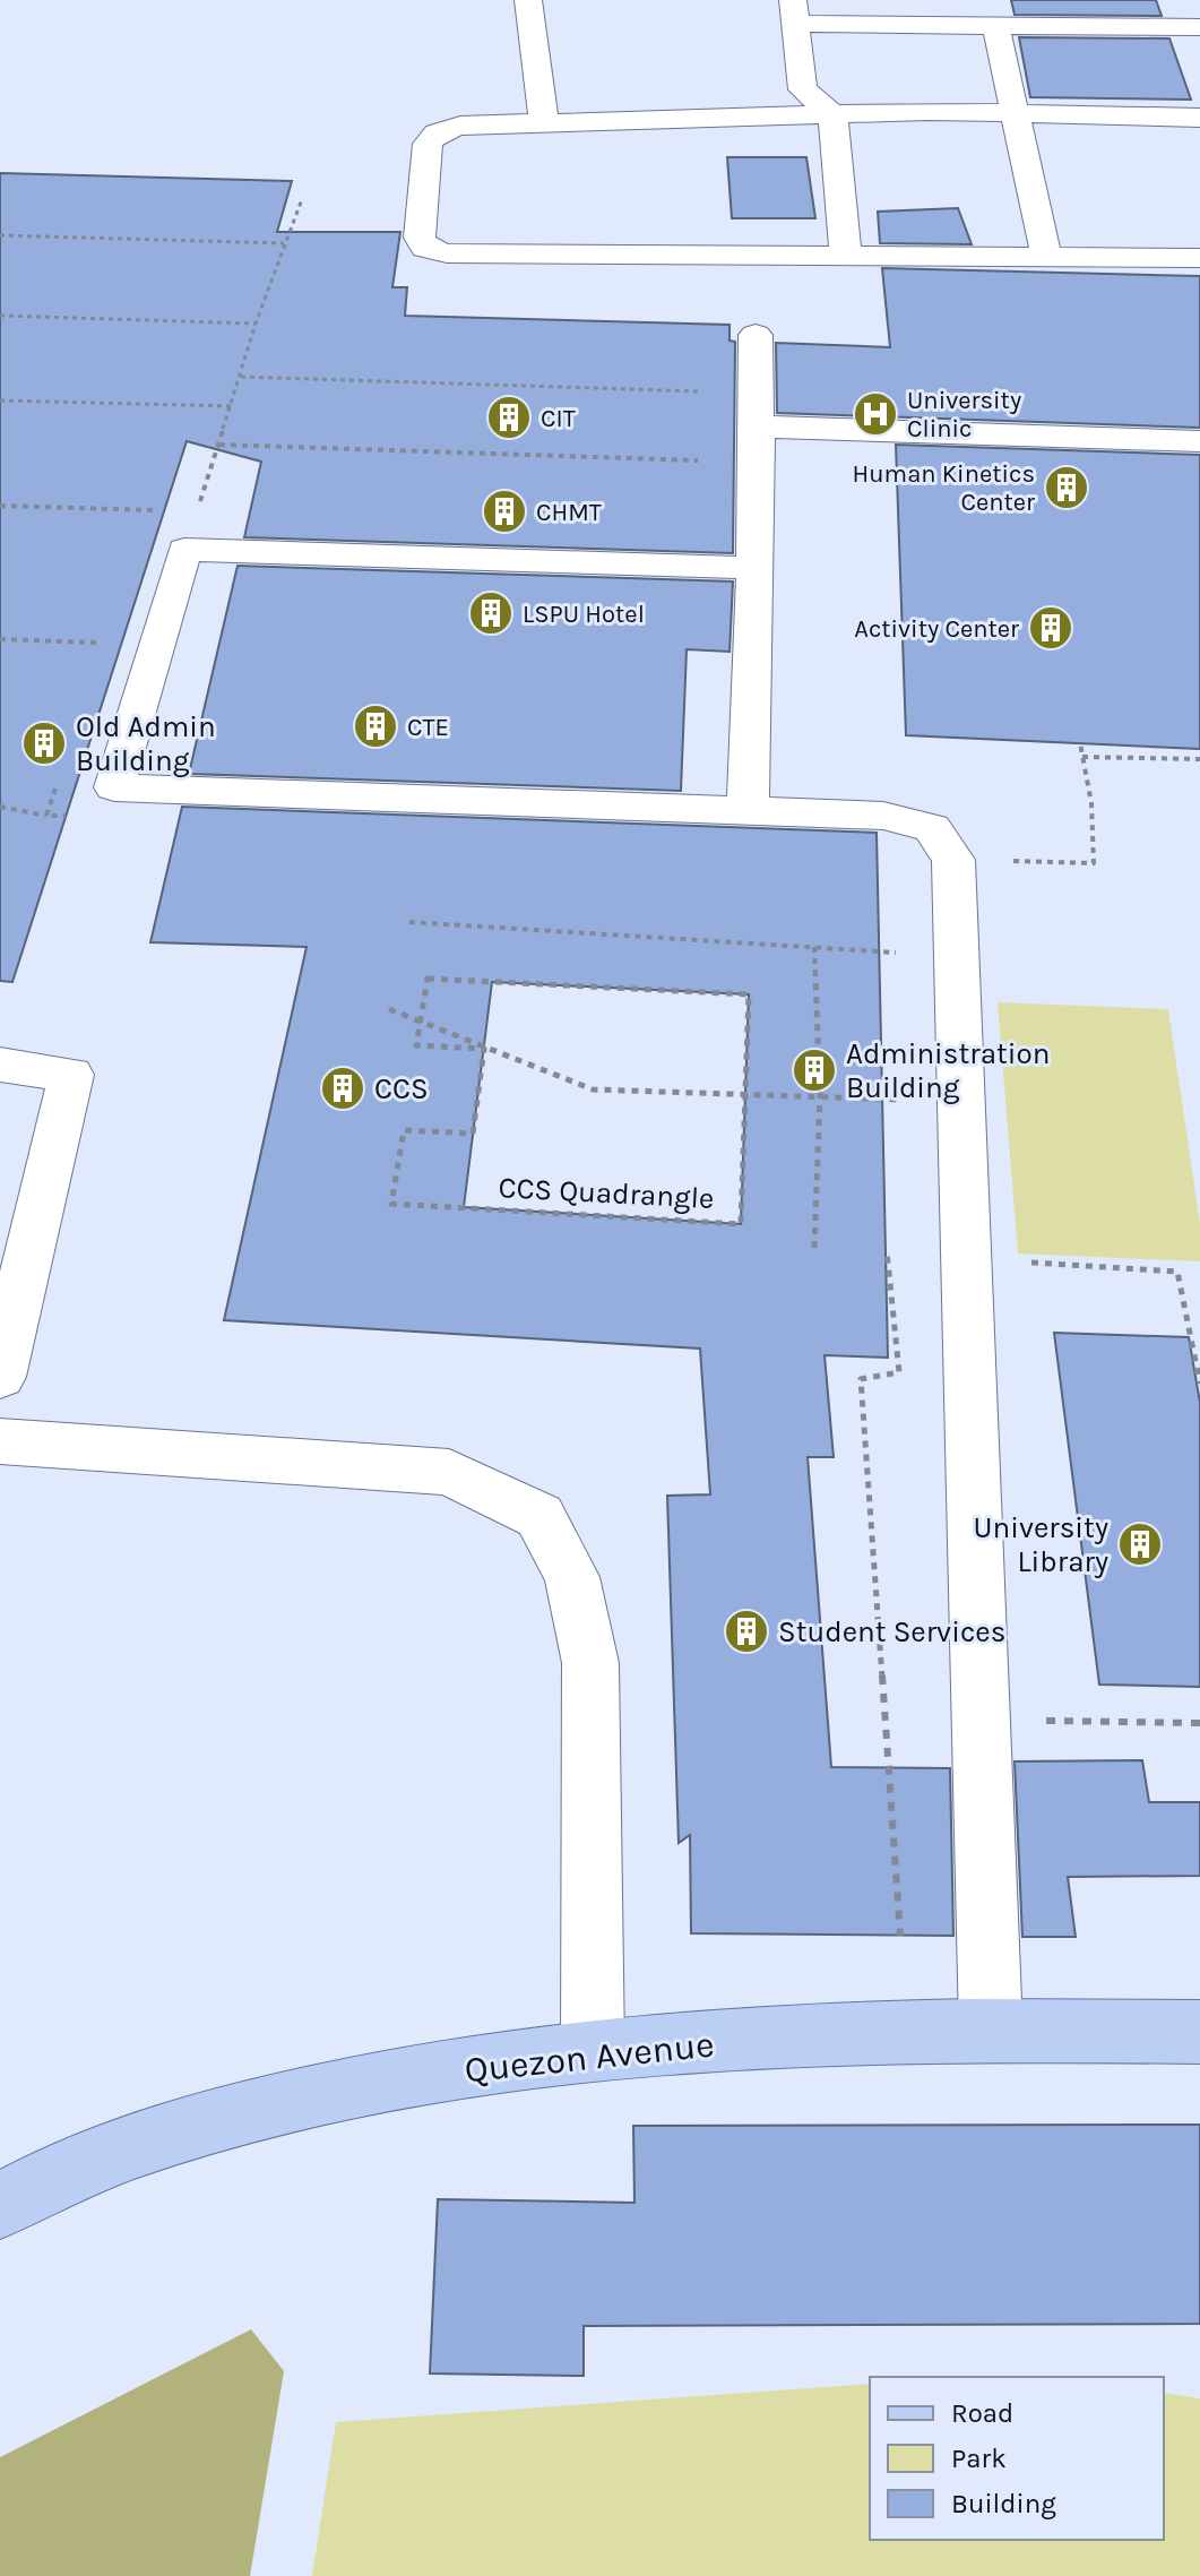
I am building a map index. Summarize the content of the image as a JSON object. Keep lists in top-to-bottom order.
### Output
{
  "streets": {
    "main road": ["Quezon Avenue"],
    "path": ["CCS Quadrangle"]
  },
  "places": {
    "hospital": ["University Clinic"],
    "building": [
      "CIT",
      "Human Kinetics Center",
      "CHMT",
      "LSPU Hotel",
      "Activity Center",
      "CTE",
      "Old Admin Building",
      "Administration Building",
      "CCS",
      "University Library",
      "Student Services"
    ]
  },
  "legend": ["Road", "Park", "Building"]
}
